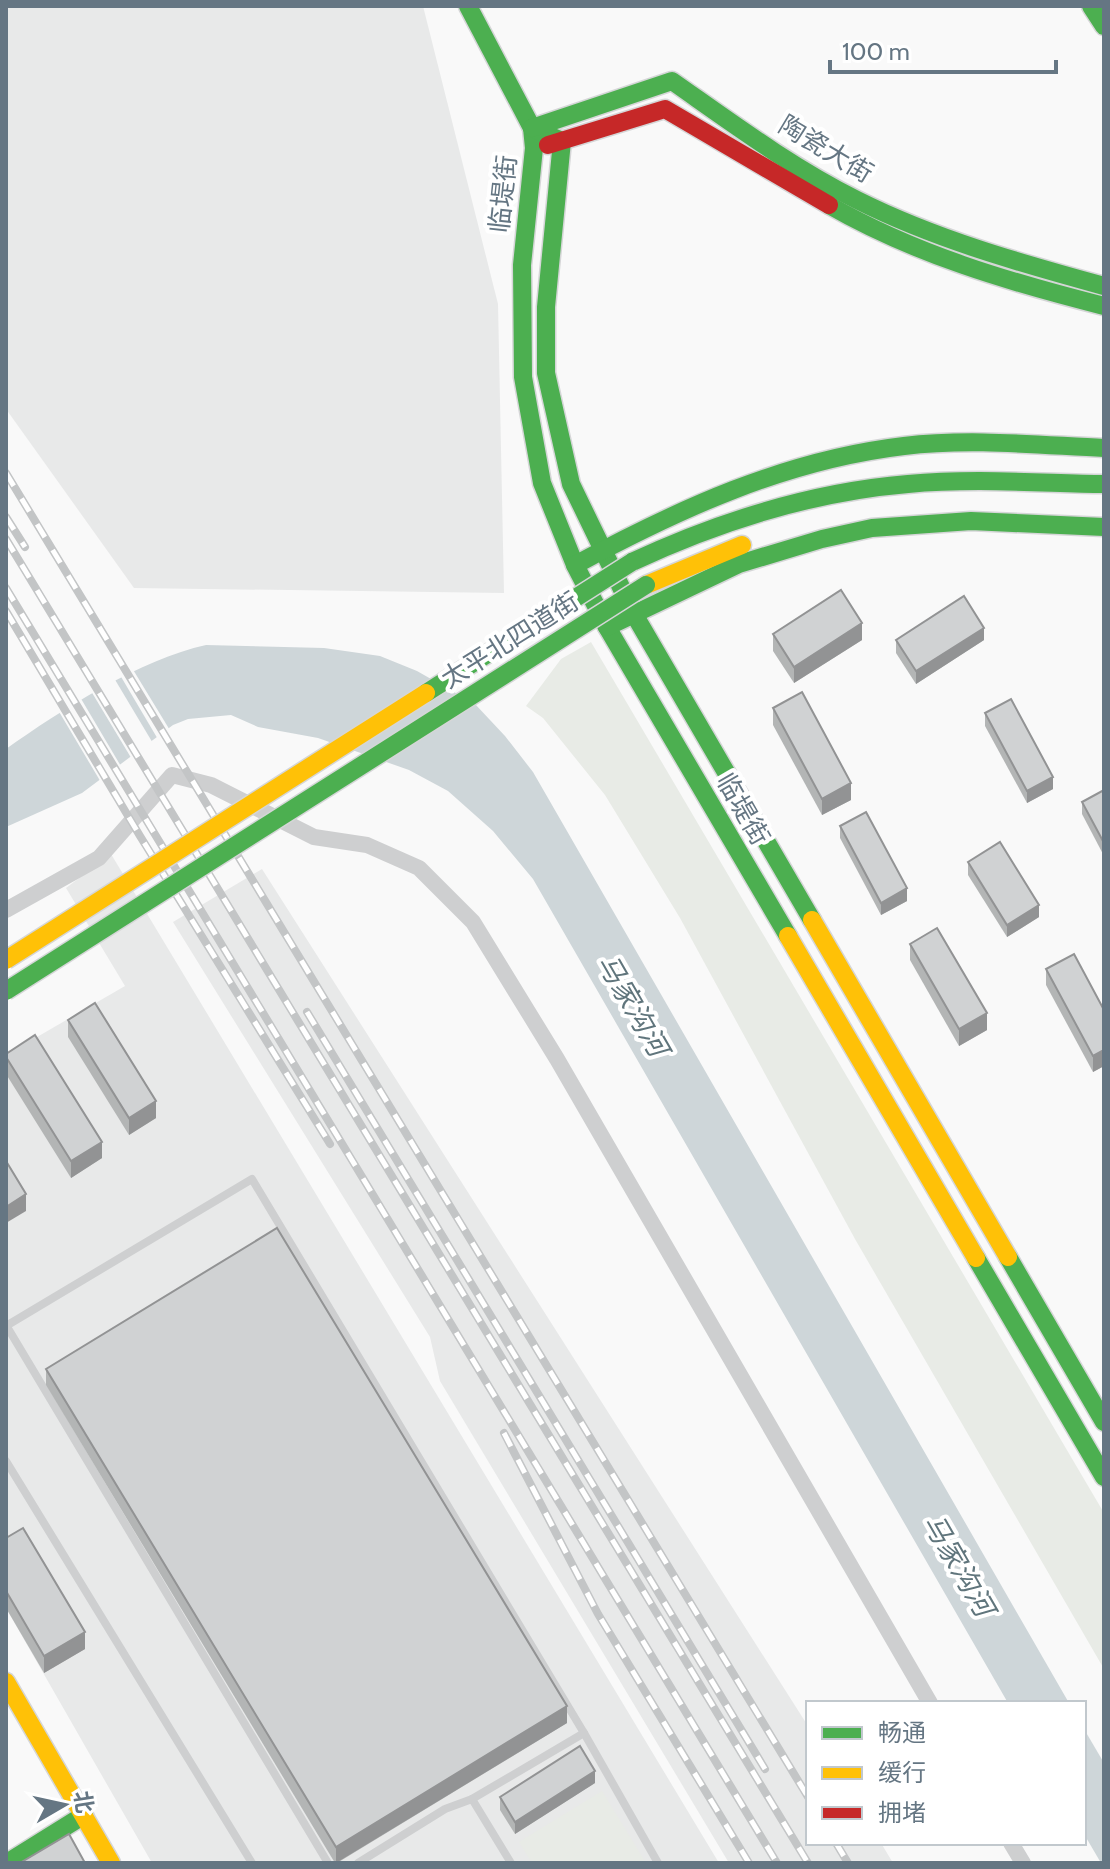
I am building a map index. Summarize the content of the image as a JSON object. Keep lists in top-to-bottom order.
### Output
{
  "streets": {
    "street": ["陶瓷大街", "临堤街", "太平北四道街"]
  },
  "crossings": [
    ["陶瓷大街", "临堤街"],
    ["临堤街", "太平北四道街"]
  ],
  "water": ["马家沟河"],
  "legend": ["畅通", "缓行", "拥堵"],
  "scale_bar": "100 m",
  "north": "right"
}
